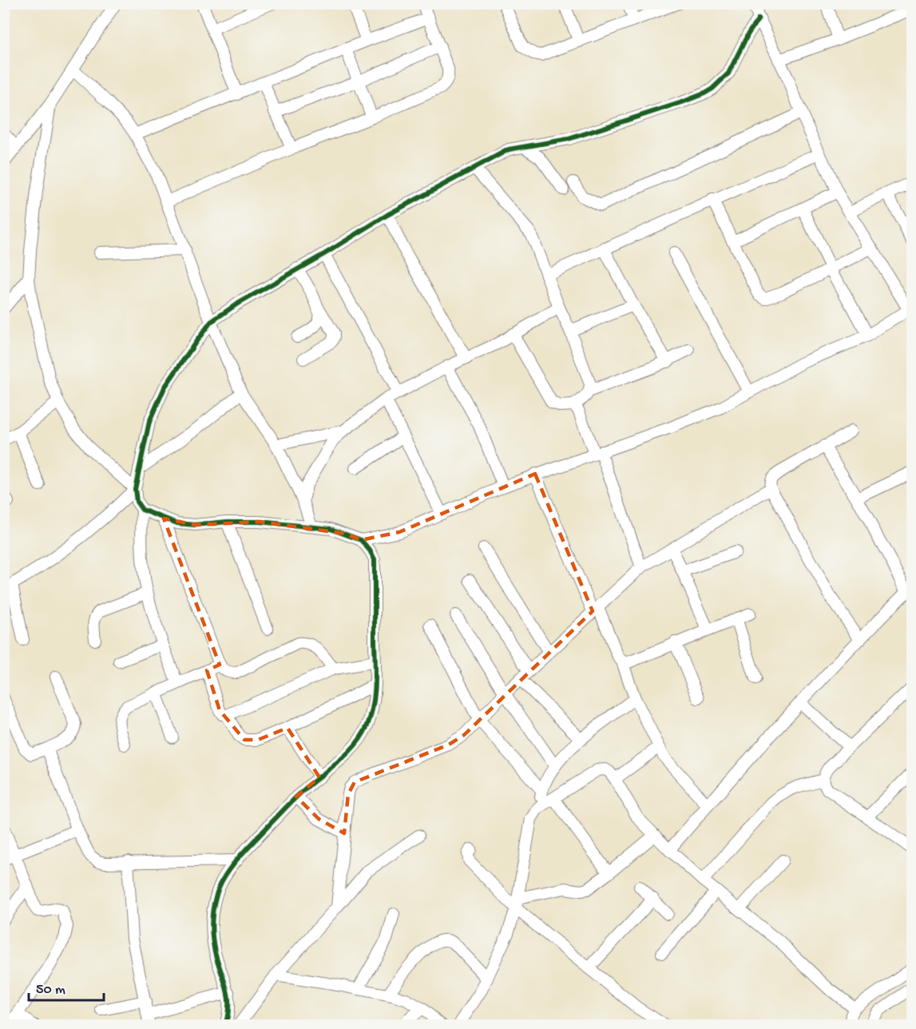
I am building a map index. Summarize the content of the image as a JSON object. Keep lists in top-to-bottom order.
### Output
{
  "scale_bar": "50 m"
}
